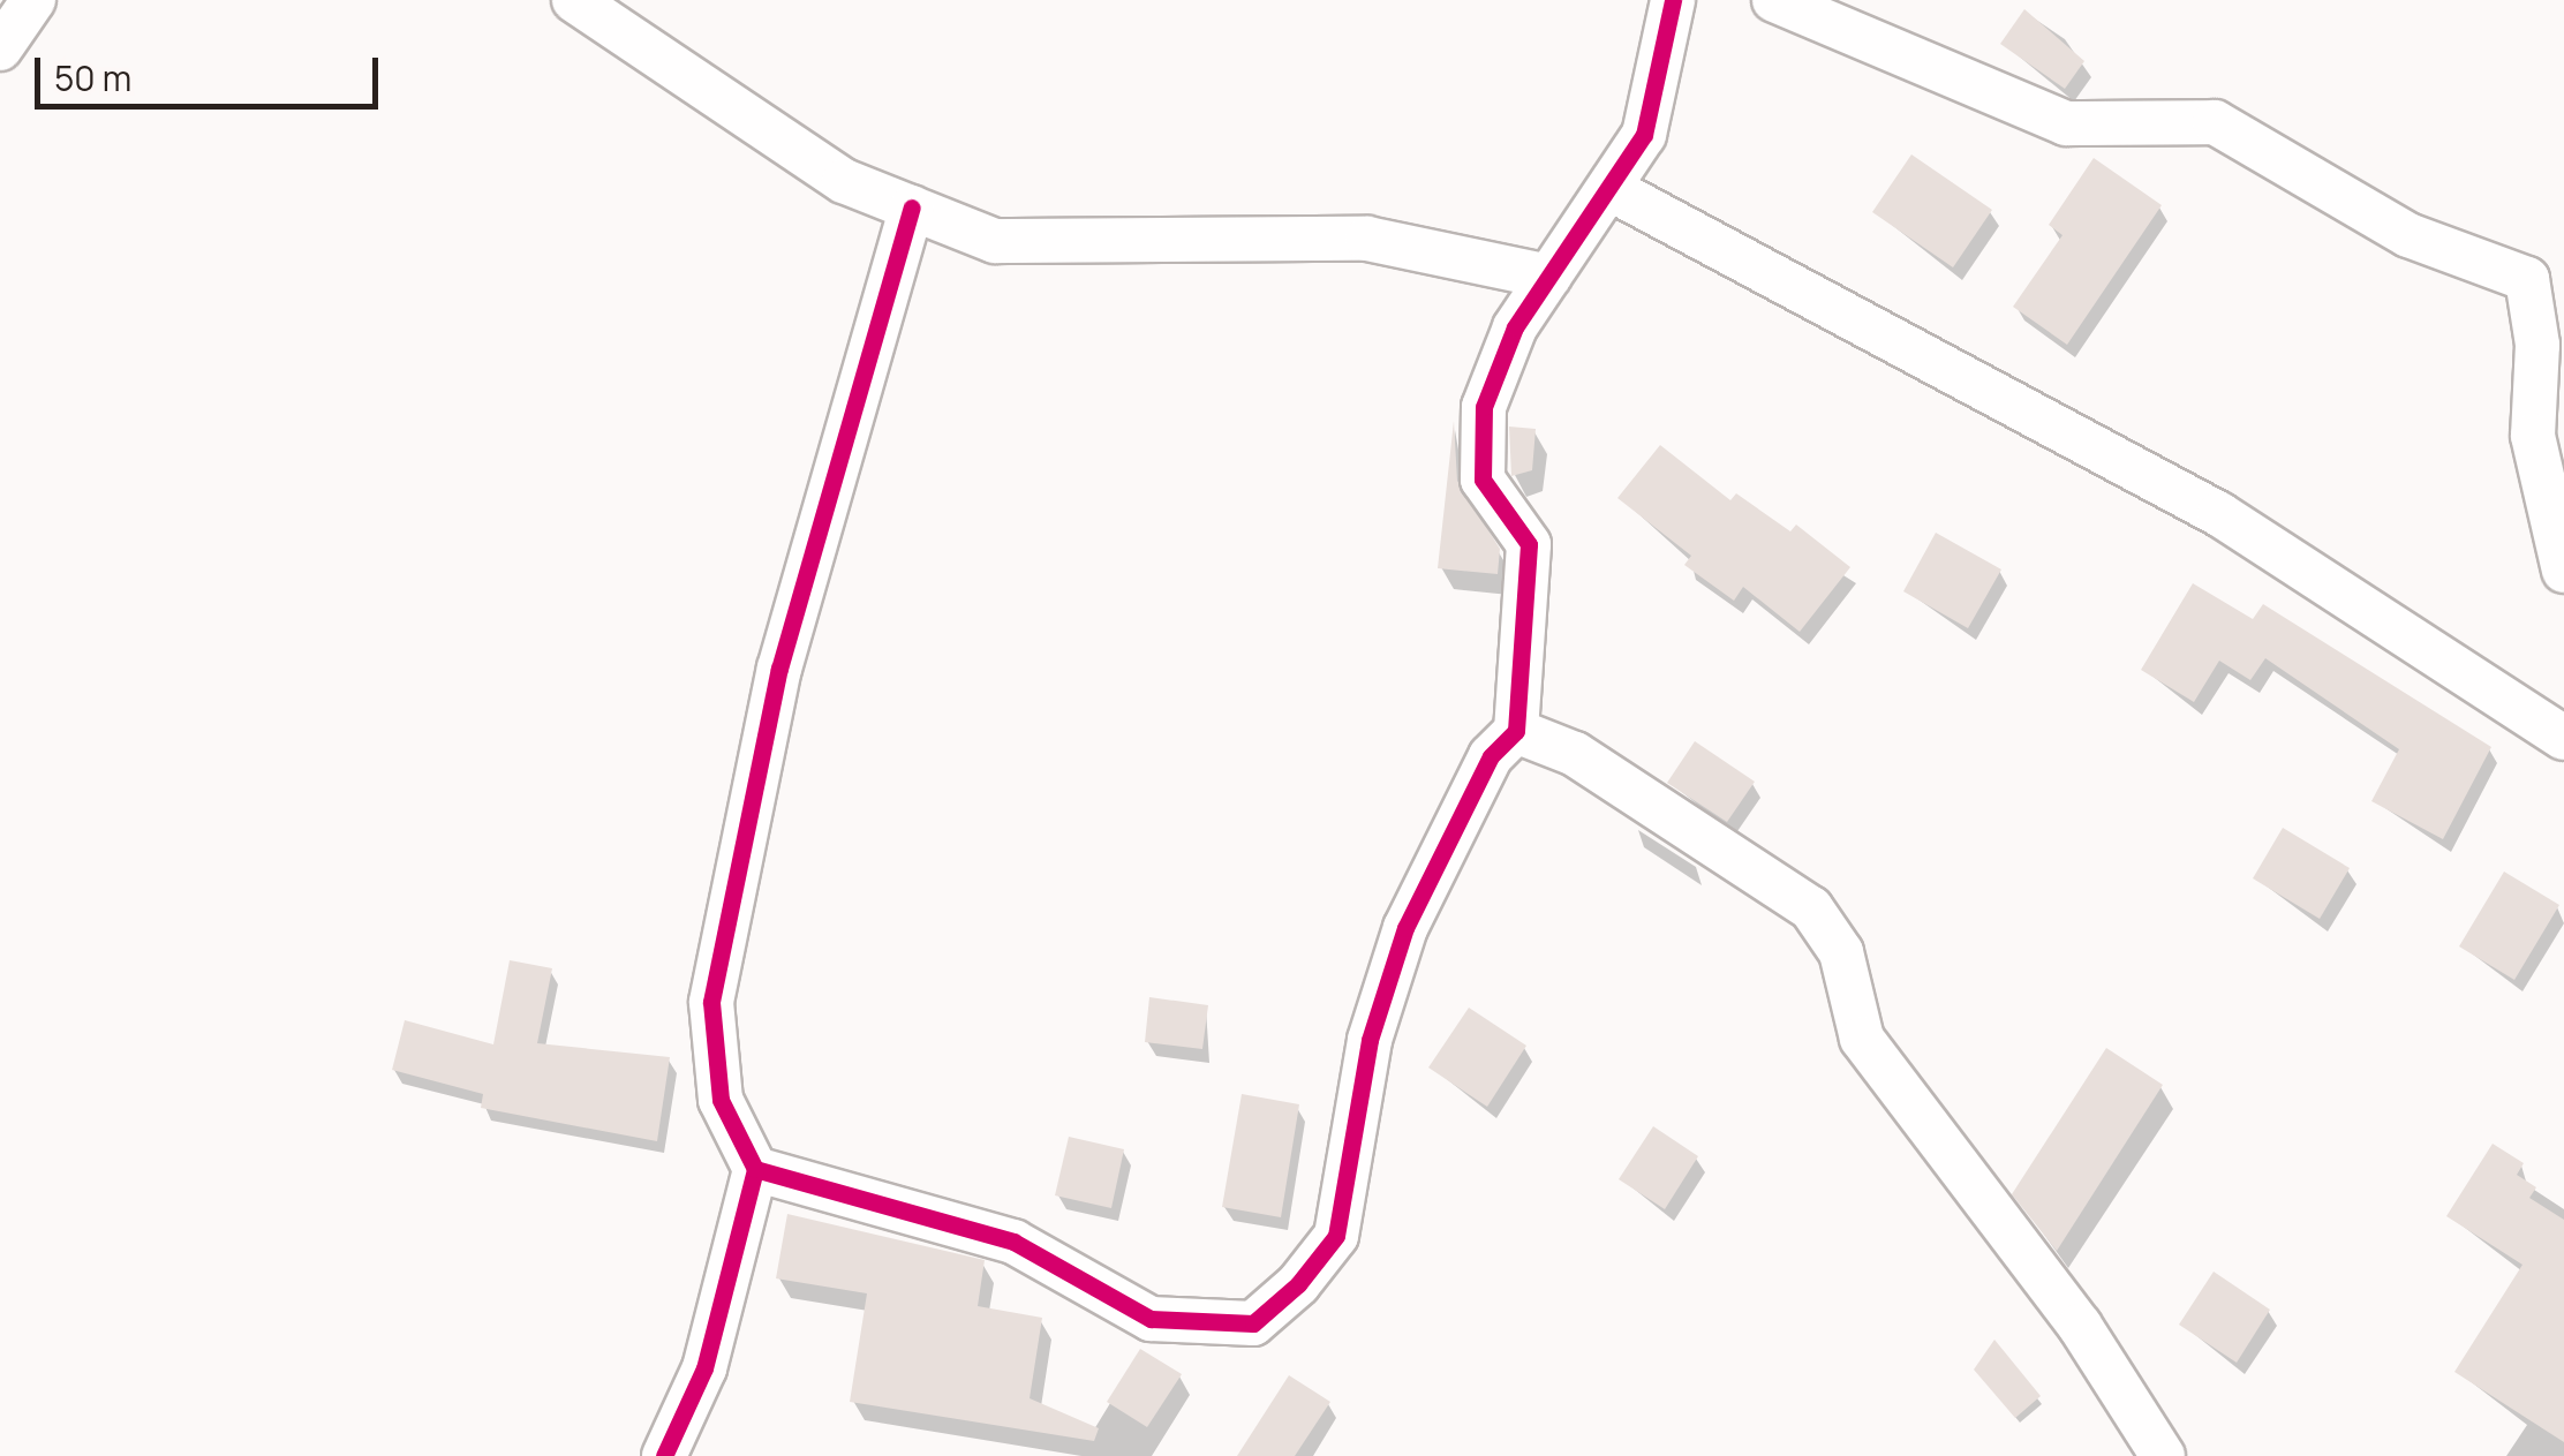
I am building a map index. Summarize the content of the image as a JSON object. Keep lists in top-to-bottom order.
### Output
{
  "scale_bar": "50 m"
}
